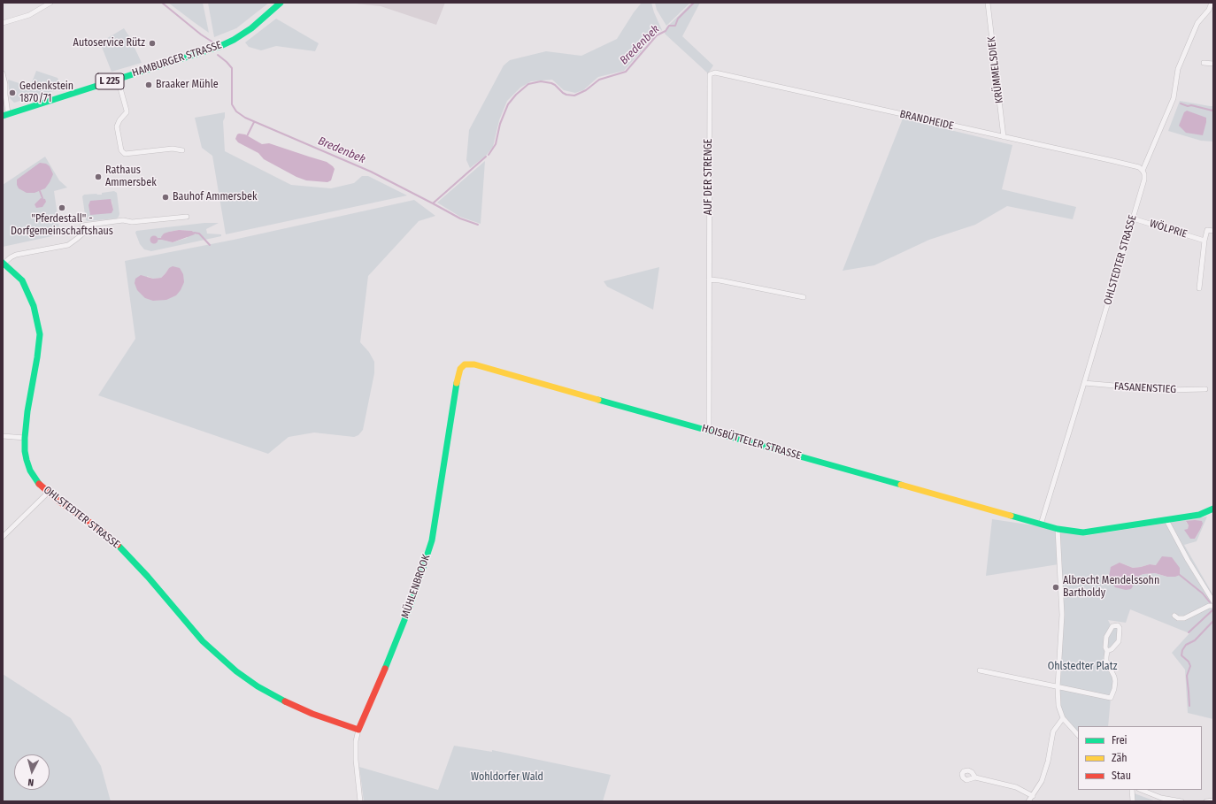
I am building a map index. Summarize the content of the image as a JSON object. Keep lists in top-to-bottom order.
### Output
{
  "streets": {
    "street": [
      "HAMBURGER STRASSE",
      "KRÜMMELSDIEK",
      "L 225",
      "BRANDHEIDE",
      "AUF DER STRENGE",
      "WÖLPRIE",
      "OHLSTEDTER STRASSE",
      "FASANENSTIEG",
      "HOISBÜTTELER STRASSE",
      "MÜHLENBROOK"
    ]
  },
  "crossings": [
    ["KRÜMMELSDIEK", "BRANDHEIDE"],
    ["BRANDHEIDE", "AUF DER STRENGE"],
    ["BRANDHEIDE", "OHLSTEDTER STRASSE"],
    ["AUF DER STRENGE", "HOISBÜTTELER STRASSE"],
    ["WÖLPRIE", "OHLSTEDTER STRASSE"],
    ["OHLSTEDTER STRASSE", "FASANENSTIEG"],
    ["OHLSTEDTER STRASSE", "HOISBÜTTELER STRASSE"],
    ["OHLSTEDTER STRASSE", "MÜHLENBROOK"],
    ["HOISBÜTTELER STRASSE", "MÜHLENBROOK"]
  ],
  "water": ["Bredenbek"],
  "parks": ["Ohlstedter Platz", "Wohldorfer Wald"],
  "places": [
    "Autoservice Rütz",
    "Braaker Mühle",
    "Gedenkstein 1870/71",
    "Rathaus Ammersbek",
    "Bauhof Ammersbek",
    "\"Pferdestall\" - Dorfgemeinschaftshaus",
    "Albrecht Mendelssohn Bartholdy"
  ],
  "legend": ["Frei", "Zäh", "Stau"],
  "north": "bottom"
}
